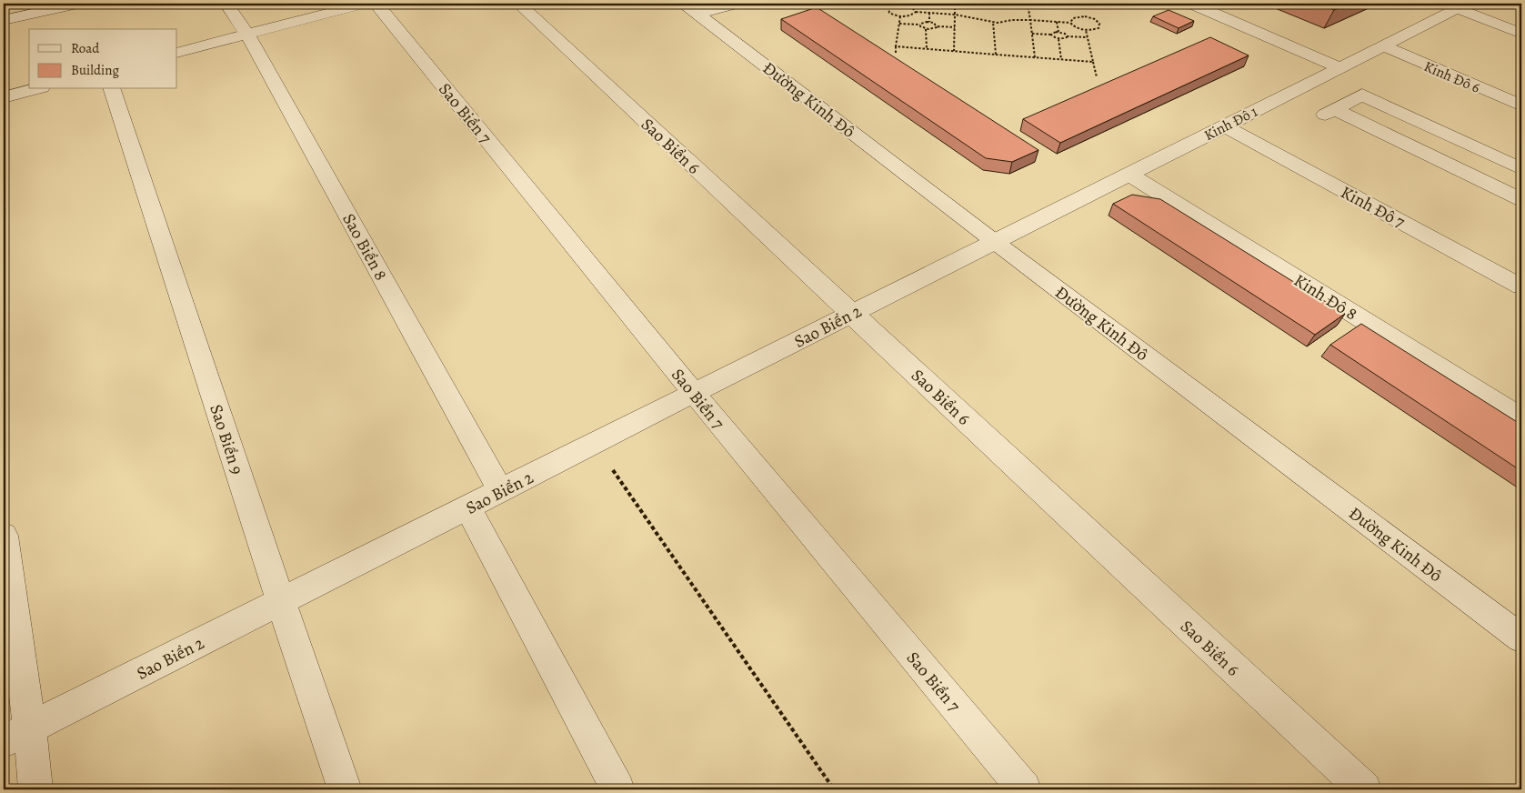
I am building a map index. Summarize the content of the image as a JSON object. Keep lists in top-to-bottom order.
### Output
{
  "streets": {
    "street": [
      "Kinh Đô 6",
      "Đường Kinh Đô",
      "Sao Biển 7",
      "Kinh Đô 1",
      "Sao Biển 6",
      "Kinh Đô 7",
      "Sao Biển 8",
      "Kinh Đô 8",
      "Sao Biển 2",
      "Sao Biển 9"
    ]
  },
  "crossings": [
    ["Kinh Đô 6", "Kinh Đô 1"],
    ["Đường Kinh Đô", "Kinh Đô 1"],
    ["Đường Kinh Đô", "Sao Biển 2"],
    ["Sao Biển 7", "Sao Biển 2"],
    ["Kinh Đô 1", "Kinh Đô 7"],
    ["Kinh Đô 1", "Kinh Đô 8"],
    ["Kinh Đô 1", "Sao Biển 2"],
    ["Sao Biển 6", "Sao Biển 2"],
    ["Sao Biển 8", "Sao Biển 2"],
    ["Sao Biển 2", "Sao Biển 9"]
  ],
  "legend": ["Road", "Building"]
}
